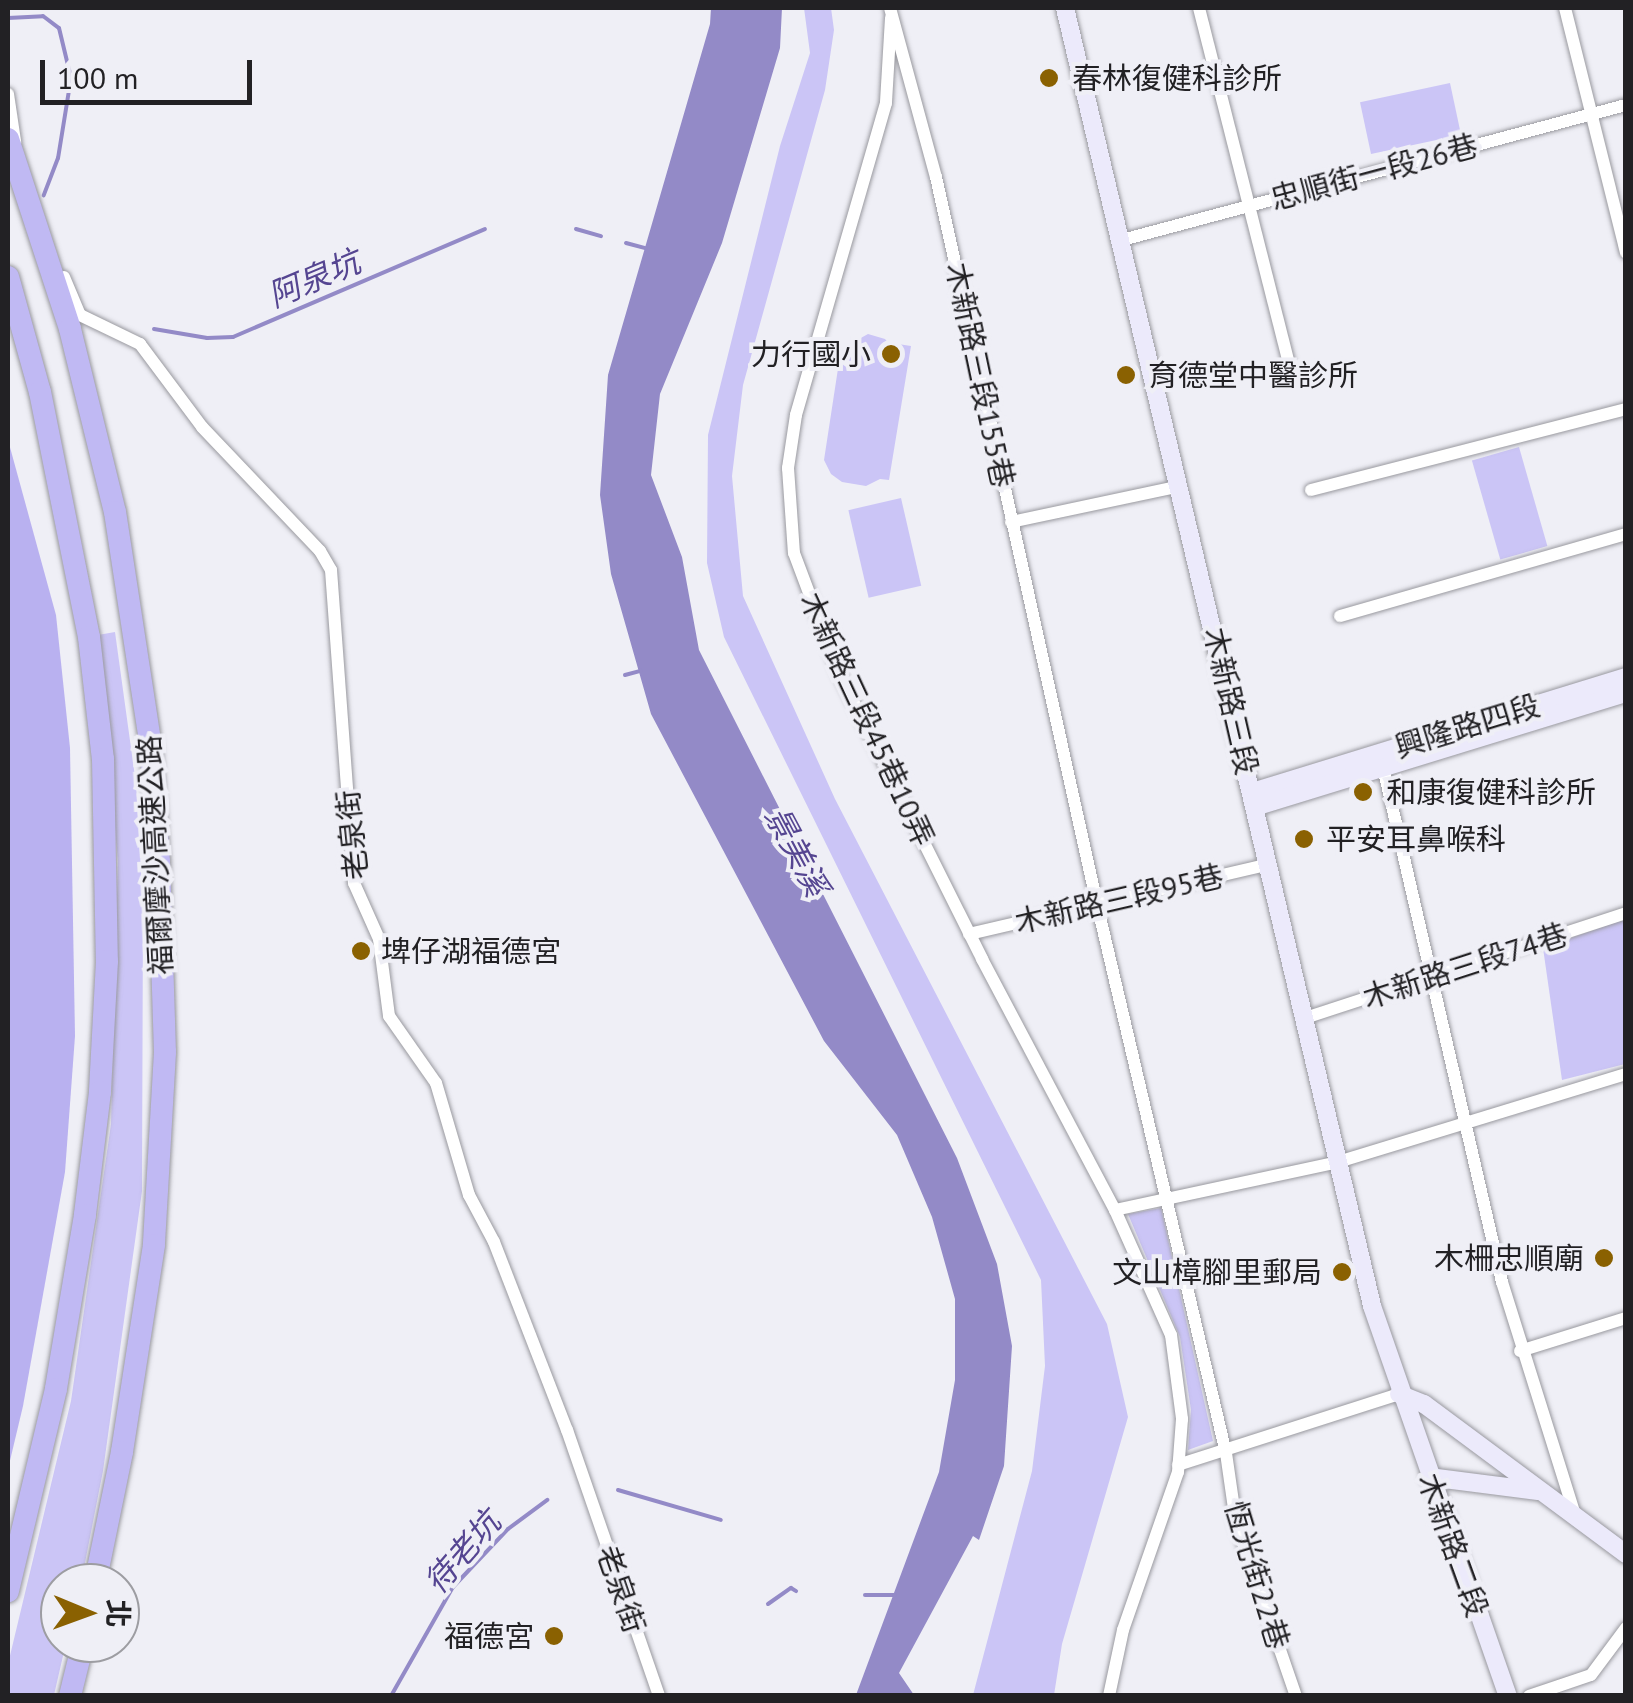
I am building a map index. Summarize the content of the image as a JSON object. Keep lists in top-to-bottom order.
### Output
{
  "streets": {
    "highway": ["福爾摩沙高速公路"],
    "main road": ["木新路三段", "興隆路四段", "木新路二段"],
    "street": [
      "忠順街一段26巷",
      "木新路三段155巷",
      "木新路三段45巷10弄",
      "老泉街",
      "木新路三段95巷",
      "木新路三段74巷",
      "恆光街22巷"
    ]
  },
  "crossings": [
    ["忠順街一段26巷", "木新路三段"],
    ["木新路三段155巷", "木新路三段"],
    ["木新路三段155巷", "木新路三段45巷10弄"],
    ["木新路三段155巷", "恆光街22巷"],
    ["木新路三段", "興隆路四段"],
    ["木新路三段", "木新路三段95巷"],
    ["木新路三段", "木新路三段74巷"],
    ["木新路三段", "木新路二段"],
    ["木新路三段45巷10弄", "木新路三段95巷"],
    ["木新路三段95巷", "恆光街22巷"]
  ],
  "water": ["阿泉坑", "景美溪", "待老坑"],
  "places": [
    "春林復健科診所",
    "力行國小",
    "育德堂中醫診所",
    "和康復健科診所",
    "平安耳鼻喉科",
    "埤仔湖福德宮",
    "木柵忠順廟",
    "文山樟腳里郵局",
    "福德宮"
  ],
  "scale_bar": "100 m",
  "north": "right"
}
